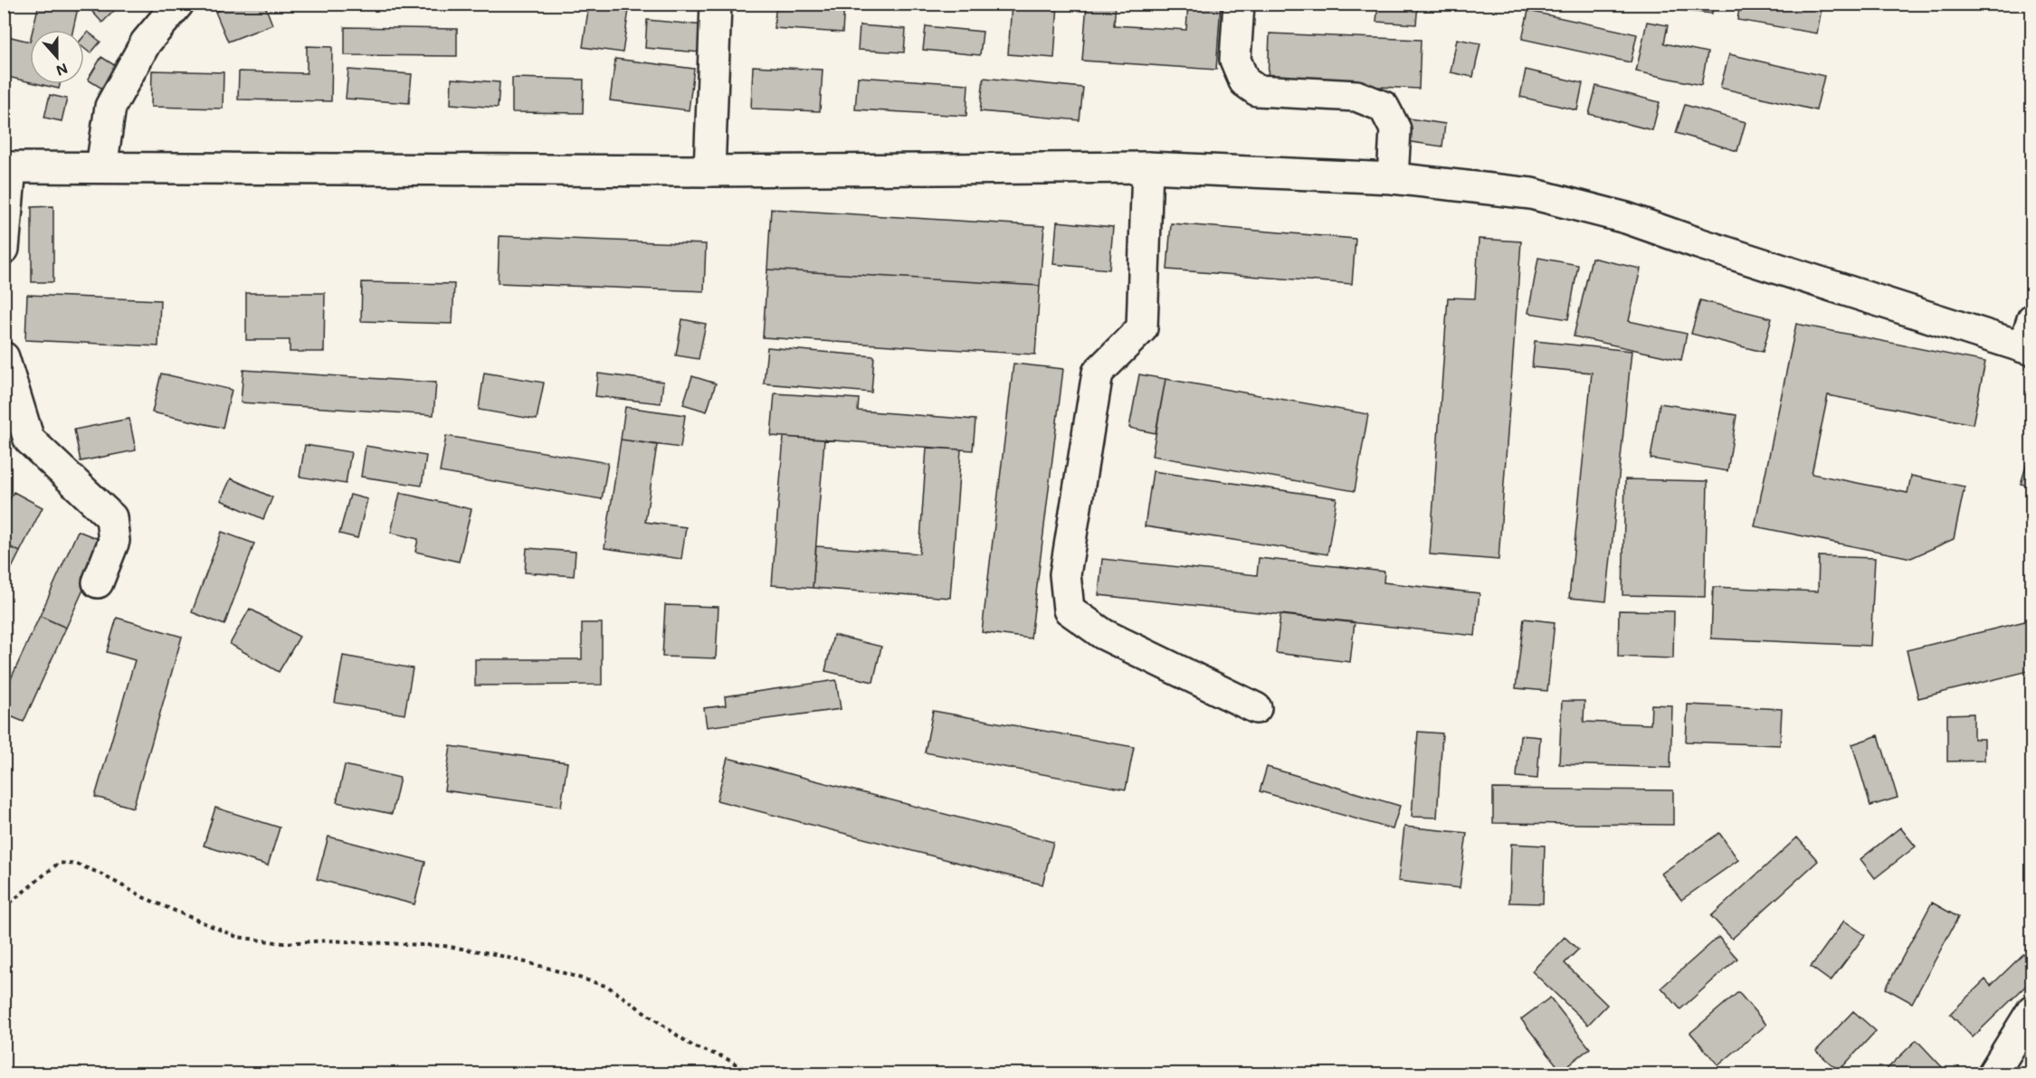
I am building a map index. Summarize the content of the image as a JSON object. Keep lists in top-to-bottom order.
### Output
{
  "north": "bottom"
}
